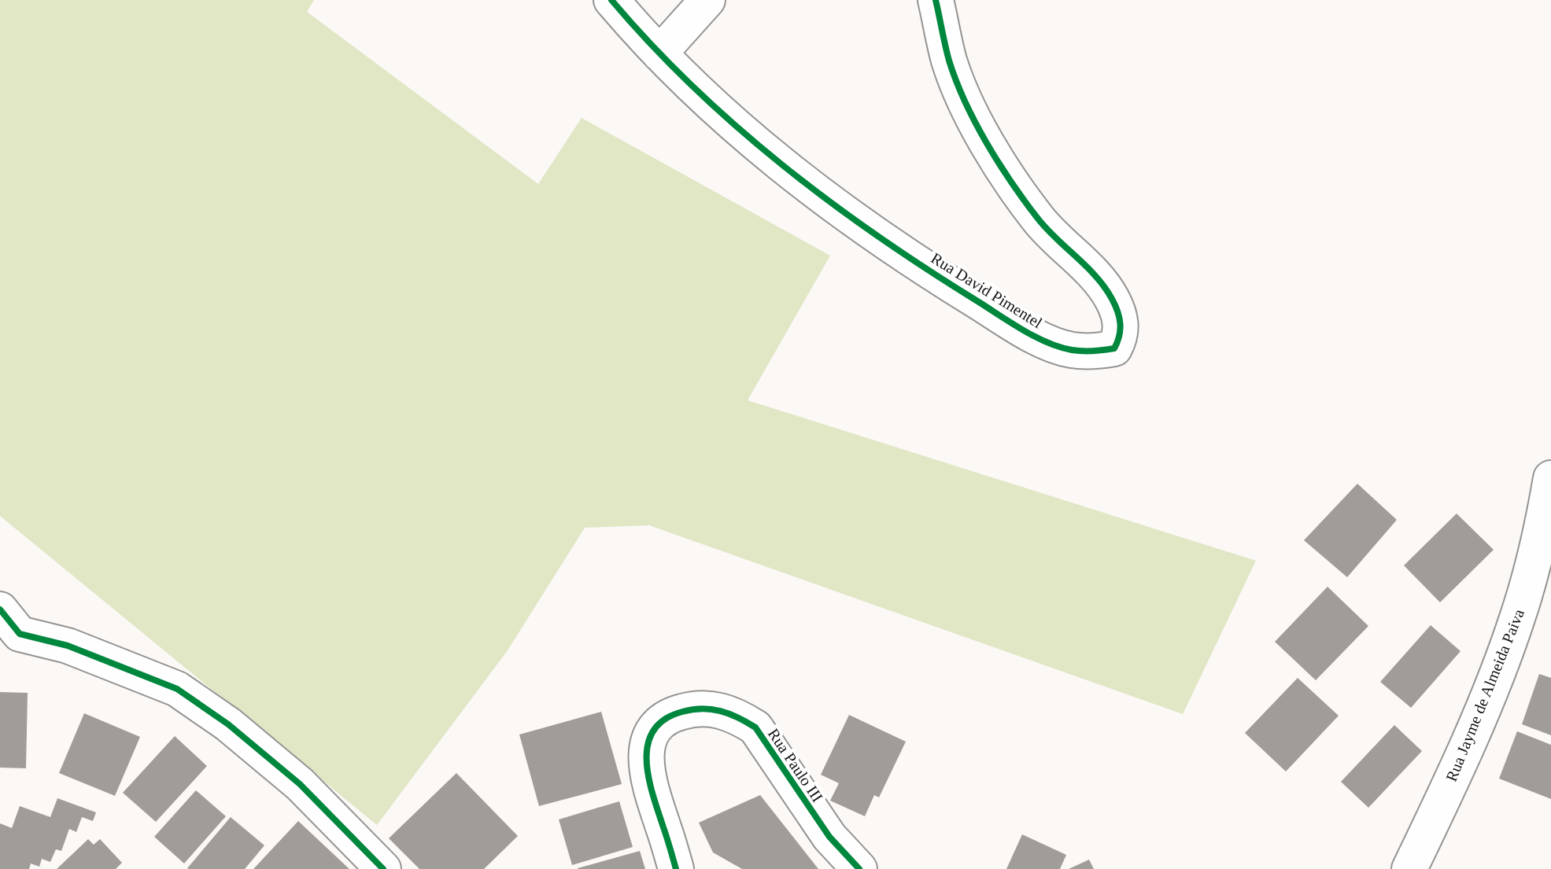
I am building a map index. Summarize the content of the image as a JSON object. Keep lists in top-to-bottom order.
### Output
{
  "streets": {
    "street": ["Rua David Pimentel", "Rua Jayme de Almeida Paiva", "Rua Paulo III"]
  }
}
